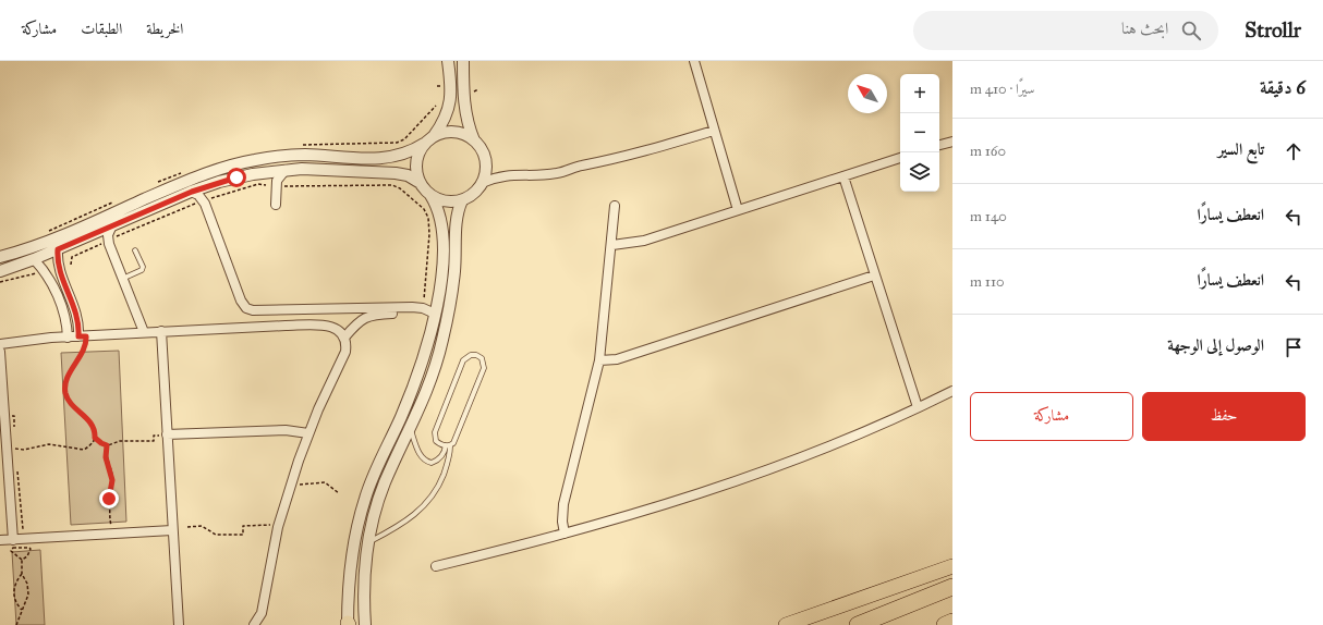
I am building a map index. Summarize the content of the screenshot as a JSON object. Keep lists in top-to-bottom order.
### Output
{
  "north": "top left",
  "page": {
    "header": "Strollr",
    "search": "ابحث هنا",
    "nav": ["الخريطة", "الطبقات", "مشاركة"],
    "heading": ["6 دقيقة", "سيرًا · 410 m"],
    "map_buttons": ["+", "−"],
    "list": [
      ["تابع السير", "160 m"],
      ["انعطف يسارًا", "140 m"],
      ["انعطف يسارًا", "110 m"],
      "الوصول إلى الوجهة"
    ],
    "buttons": ["حفظ", "مشاركة"]
  }
}
